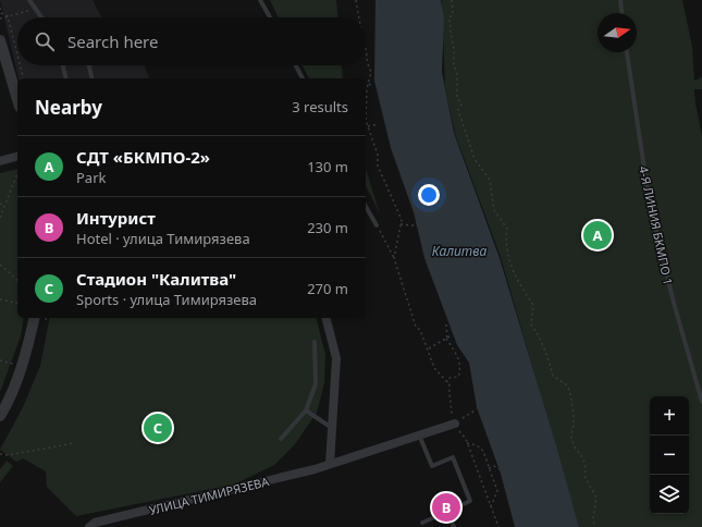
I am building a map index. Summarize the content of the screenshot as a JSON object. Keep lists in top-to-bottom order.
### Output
{
  "streets": {
    "street": ["УЛИЦА ТИМИРЯЗЕВА"],
    "lane": ["4-Я ЛИНИЯ БКМПО 1"]
  },
  "water": ["Калитва"],
  "north": "right",
  "page": {
    "search": "Search here",
    "heading": ["Nearby", "3 results"],
    "list": [
      {
        "mark": "A",
        "name": "СДТ «БКМПО-2»",
        "note": "Park",
        "value": "130 m"
      },
      {
        "mark": "B",
        "name": "Интурист",
        "note": "Hotel · улица Тимирязева",
        "value": "230 m"
      },
      {
        "mark": "C",
        "name": "Стадион \"Калитва\"",
        "note": "Sports · улица Тимирязева",
        "value": "270 m"
      }
    ],
    "pins": ["A", "C", "B"],
    "map_buttons": ["+", "−"]
  }
}
